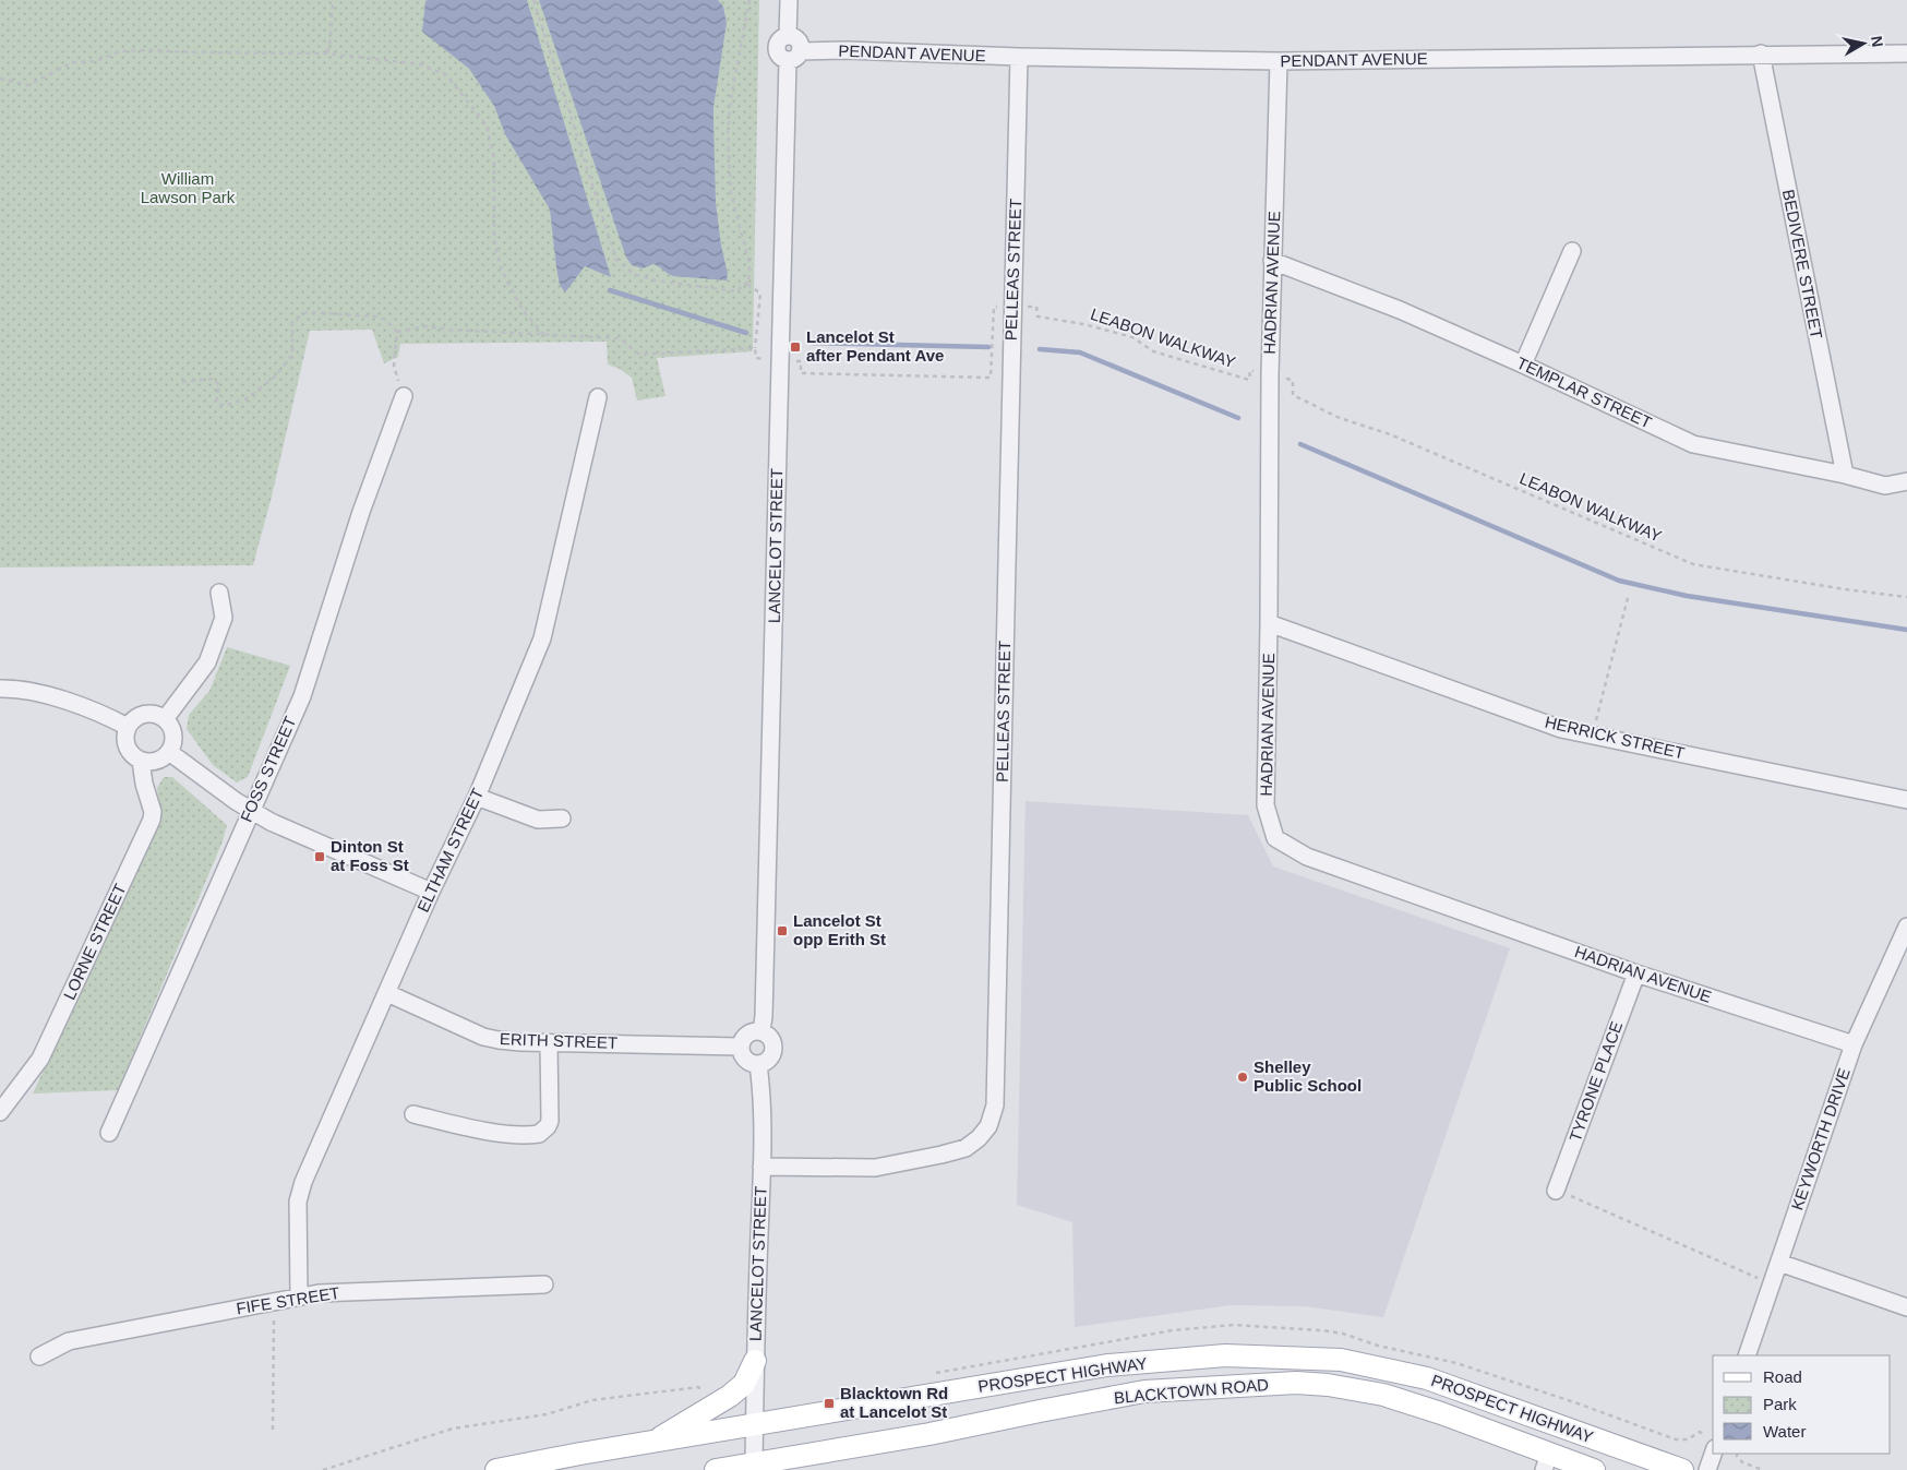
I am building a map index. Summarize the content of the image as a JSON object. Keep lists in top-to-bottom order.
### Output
{
  "streets": {
    "main road": ["PROSPECT HIGHWAY", "BLACKTOWN ROAD"],
    "street": [
      "PENDANT AVENUE",
      "BEDIVERE STREET",
      "PELLEAS STREET",
      "HADRIAN AVENUE",
      "TEMPLAR STREET",
      "LANCELOT STREET",
      "HERRICK STREET",
      "FOSS STREET",
      "ELTHAM STREET",
      "LORNE STREET",
      "ERITH STREET",
      "TYRONE PLACE",
      "KEYWORTH DRIVE",
      "FIFE STREET"
    ],
    "path": ["LEABON WALKWAY"]
  },
  "crossings": [
    ["PENDANT AVENUE", "BEDIVERE STREET"],
    ["PENDANT AVENUE", "PELLEAS STREET"],
    ["PENDANT AVENUE", "HADRIAN AVENUE"],
    ["PENDANT AVENUE", "LANCELOT STREET"],
    ["BEDIVERE STREET", "TEMPLAR STREET"],
    ["PELLEAS STREET", "LANCELOT STREET"],
    ["HADRIAN AVENUE", "TEMPLAR STREET"],
    ["HADRIAN AVENUE", "HERRICK STREET"],
    ["HADRIAN AVENUE", "TYRONE PLACE"],
    ["HADRIAN AVENUE", "KEYWORTH DRIVE"],
    ["LANCELOT STREET", "ERITH STREET"],
    ["LANCELOT STREET", "PROSPECT HIGHWAY"],
    ["LANCELOT STREET", "BLACKTOWN ROAD"],
    ["ELTHAM STREET", "ERITH STREET"],
    ["ELTHAM STREET", "FIFE STREET"]
  ],
  "parks": ["William Lawson Park"],
  "places": {
    "transit": [
      "Lancelot St after Pendant Ave",
      "Dinton St at Foss St",
      "Lancelot St opp Erith St",
      "Blacktown Rd at Lancelot St"
    ],
    "other": ["Shelley Public School"]
  },
  "legend": ["Road", "Park", "Water"],
  "north": "right"
}
